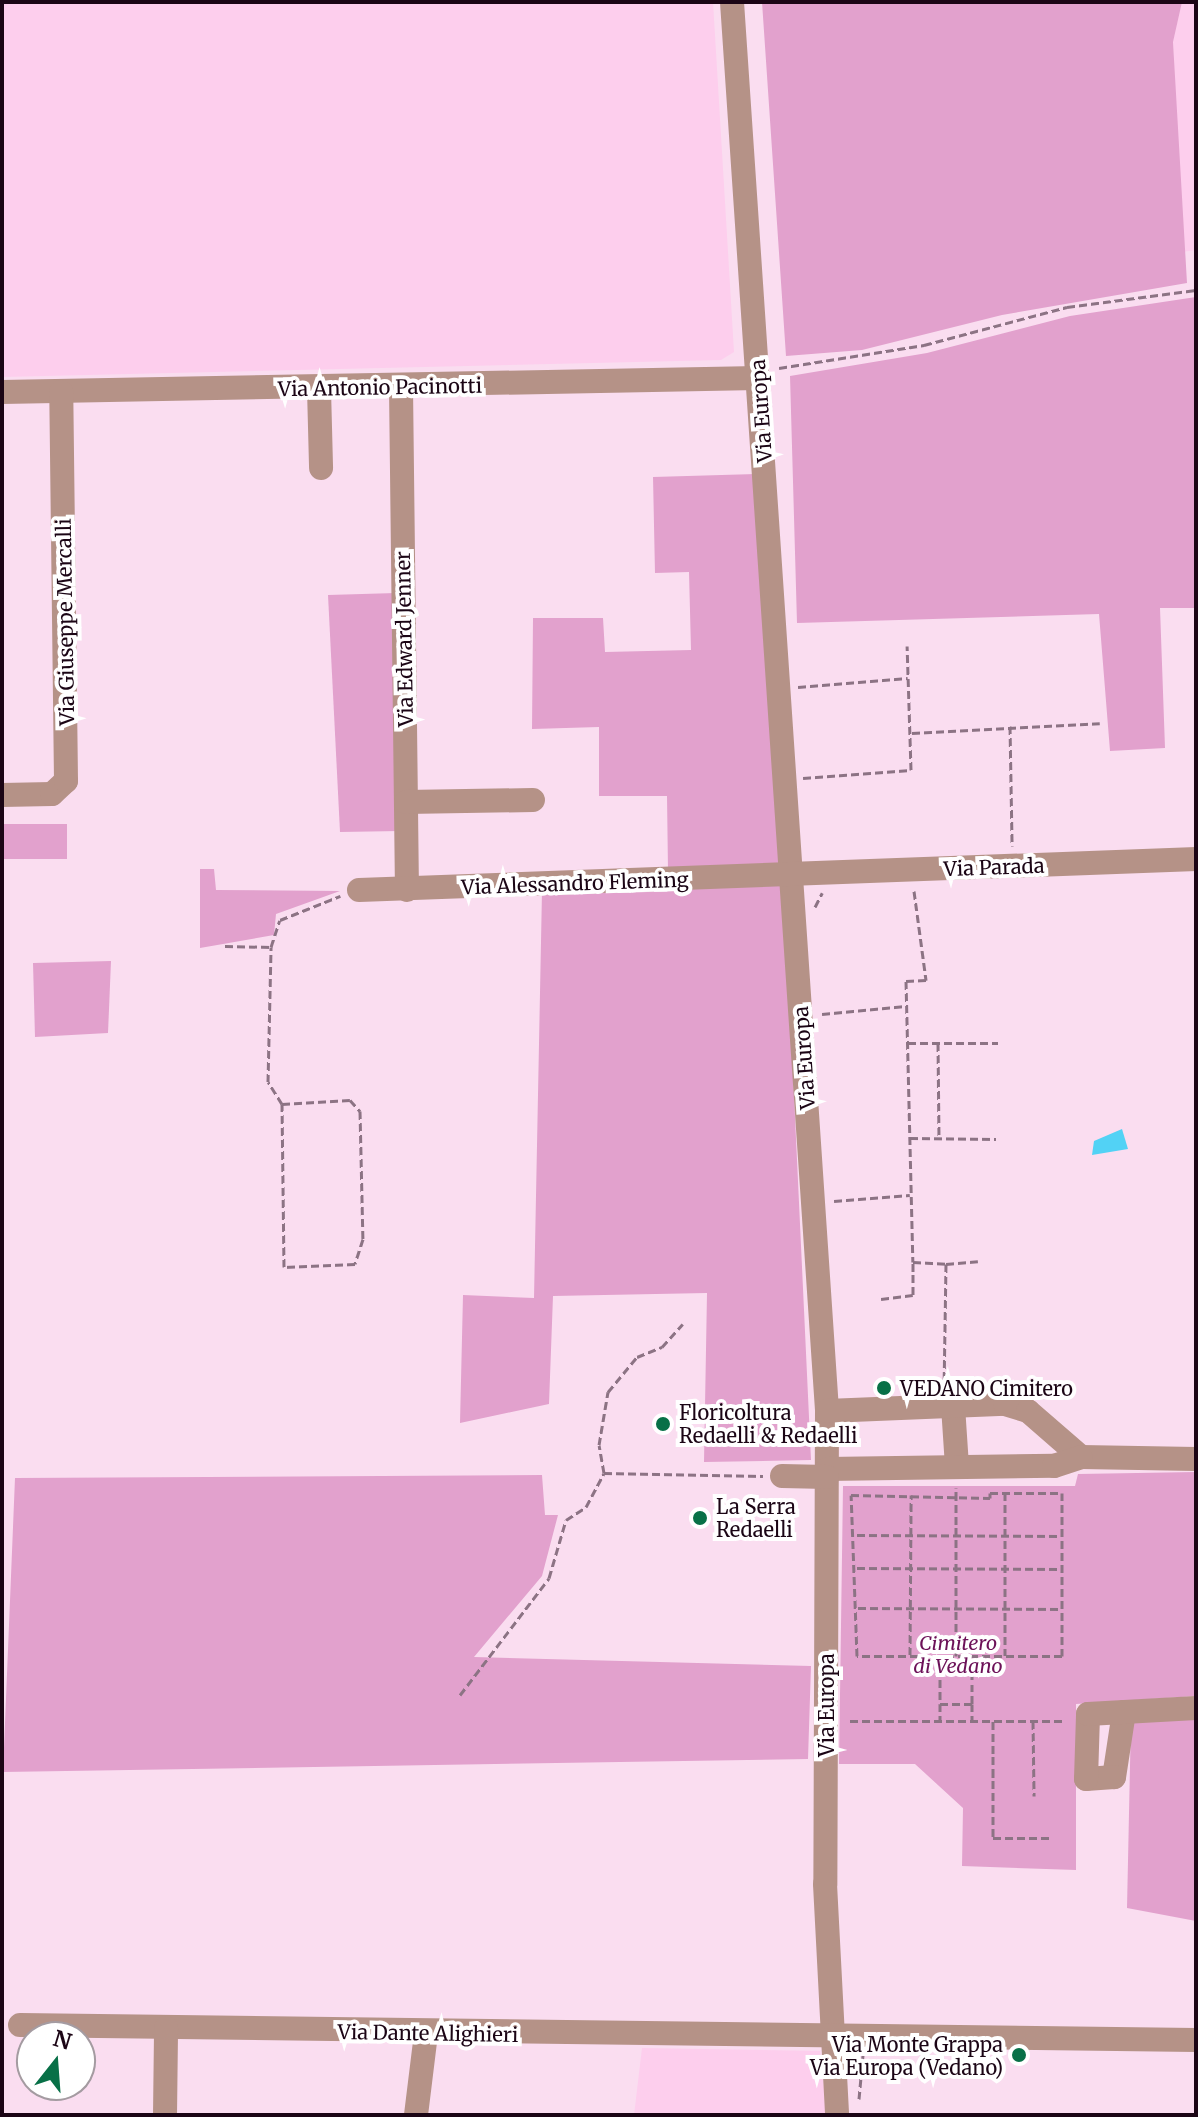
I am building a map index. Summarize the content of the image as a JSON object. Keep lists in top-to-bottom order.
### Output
{
  "streets": {
    "street": [
      "Via Antonio Pacinotti",
      "Via Europa",
      "Via Giuseppe Mercalli",
      "Via Edward Jenner",
      "Via Parada",
      "Via Alessandro Fleming",
      "Via Dante Alighieri"
    ]
  },
  "crossings": [
    ["Via Antonio Pacinotti", "Via Europa"],
    ["Via Antonio Pacinotti", "Via Giuseppe Mercalli"],
    ["Via Antonio Pacinotti", "Via Edward Jenner"],
    ["Via Europa", "Via Parada"],
    ["Via Europa", "Via Alessandro Fleming"],
    ["Via Europa", "Via Dante Alighieri"],
    ["Via Edward Jenner", "Via Alessandro Fleming"],
    ["Via Parada", "Via Alessandro Fleming"]
  ],
  "parks": ["Cimitero di Vedano"],
  "places": [
    "VEDANO Cimitero",
    "Floricoltura Redaelli & Redaelli",
    "La Serra Redaelli",
    "Via Monte Grappa Via Europa (Vedano)"
  ],
  "north": "top"
}
